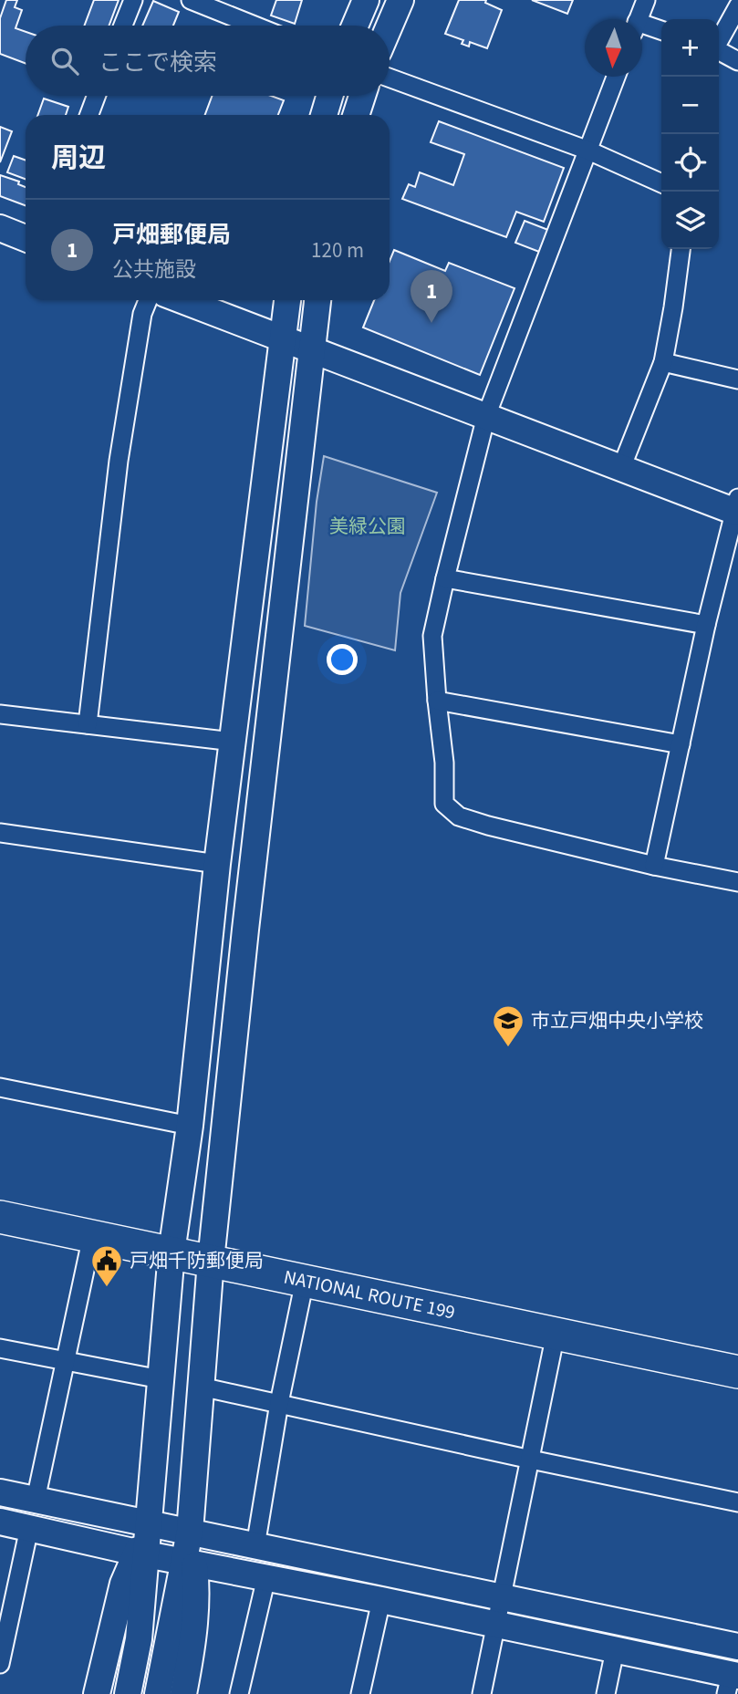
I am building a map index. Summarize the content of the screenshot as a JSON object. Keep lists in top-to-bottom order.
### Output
{
  "streets": {
    "highway": ["NATIONAL ROUTE 199"]
  },
  "parks": ["美緑公園"],
  "places": {
    "school or university": ["市立戸畑中央小学校"],
    "public building": ["戸畑千防郵便局"]
  },
  "north": "bottom",
  "page": {
    "map_buttons": ["+", "−"],
    "search": "ここで検索",
    "heading": "周辺",
    "list": [
      {
        "mark": "1",
        "name": "戸畑郵便局",
        "note": "公共施設",
        "value": "120 m"
      }
    ],
    "pins": "1"
  }
}
